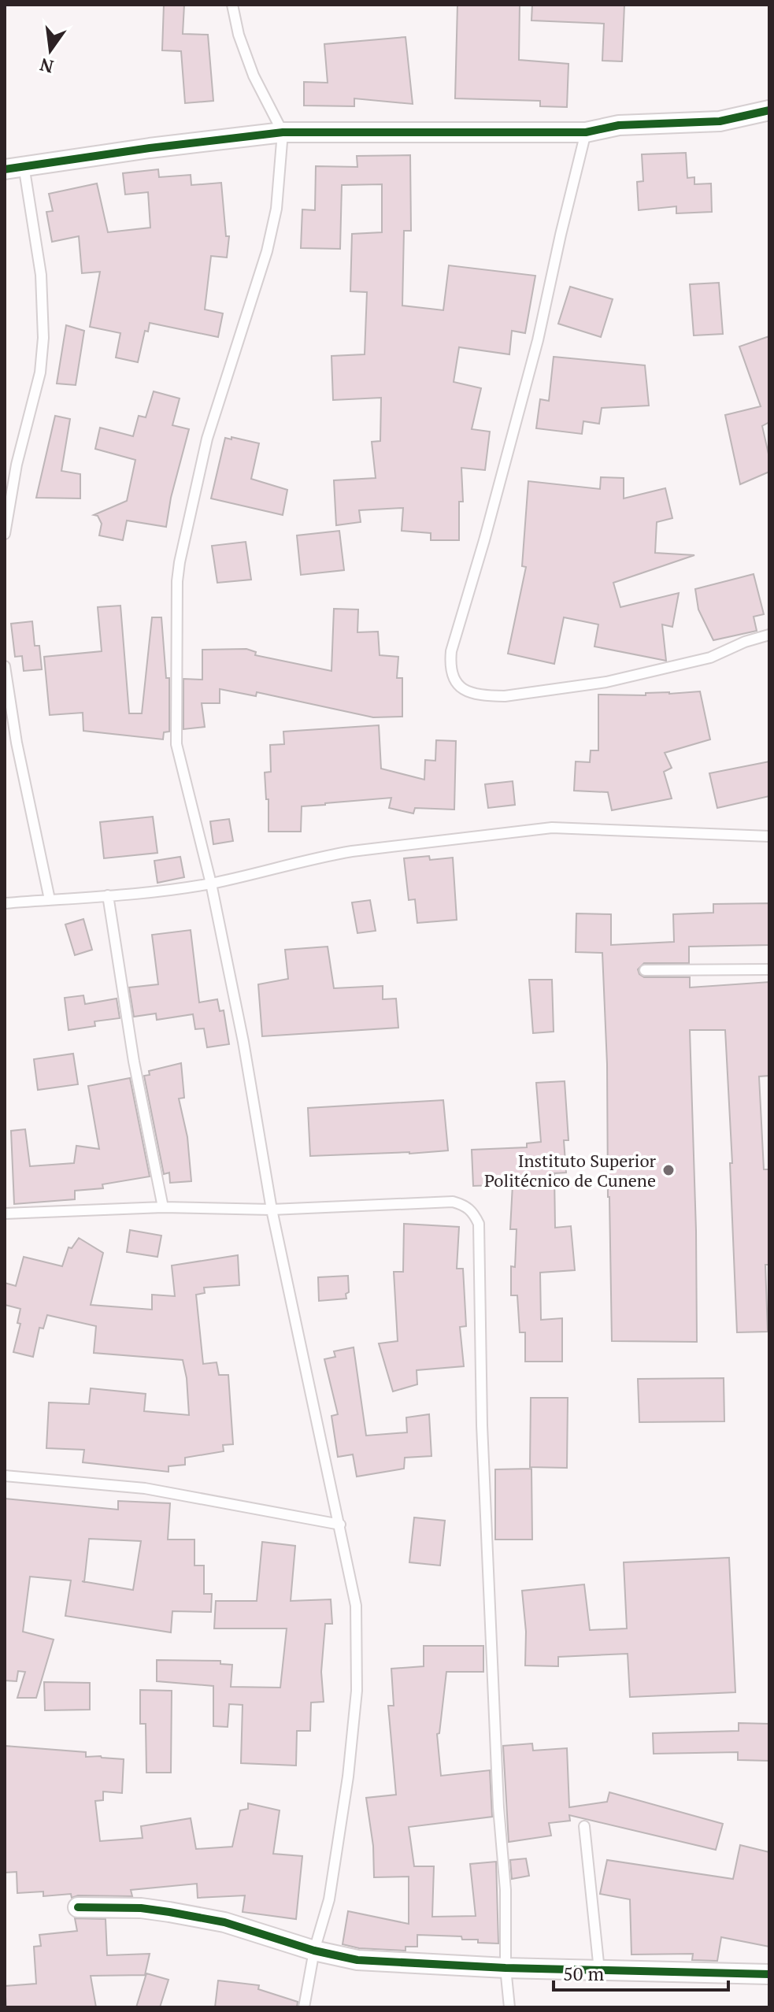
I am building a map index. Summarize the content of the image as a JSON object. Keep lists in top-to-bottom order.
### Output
{
  "places": ["Instituto Superior Politécnico de Cunene"],
  "scale_bar": "50 m",
  "north": "bottom"
}
